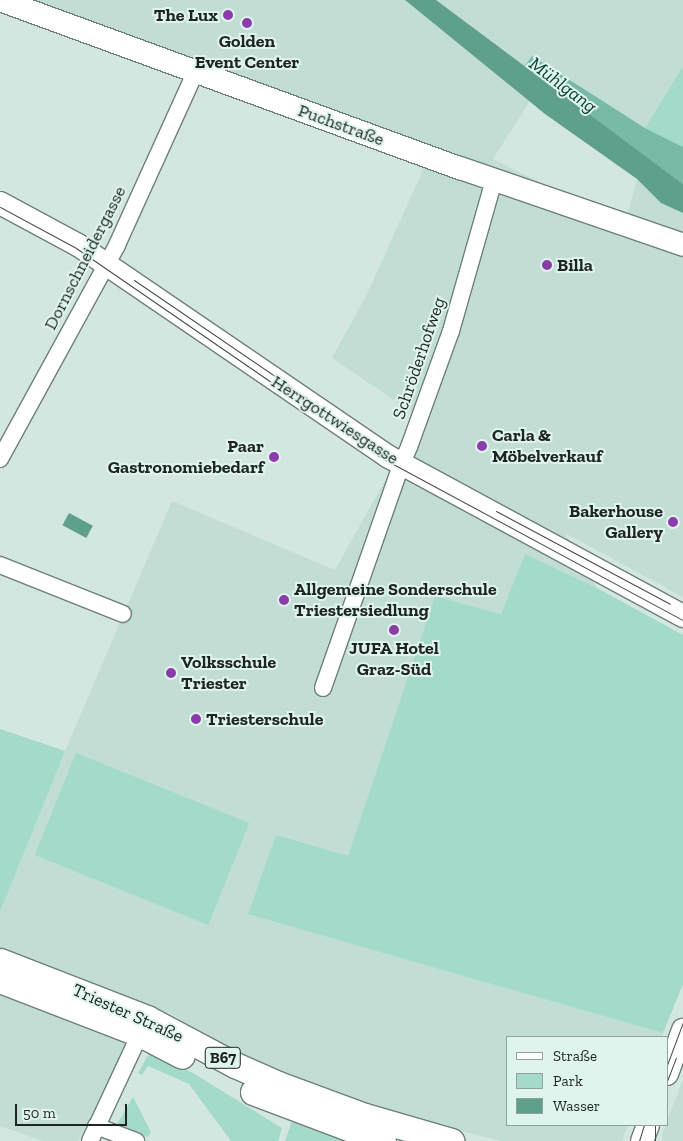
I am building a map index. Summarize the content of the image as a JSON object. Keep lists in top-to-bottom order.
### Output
{
  "streets": {
    "main road": ["Triester Straße", "B67"],
    "street": [
      "Puchstraße",
      "Dornschneidergasse",
      "Schröderhofweg",
      "Herrgottwiesgasse"
    ]
  },
  "crossings": [
    ["Puchstraße", "Dornschneidergasse"],
    ["Puchstraße", "Schröderhofweg"],
    ["Dornschneidergasse", "Herrgottwiesgasse"],
    ["Schröderhofweg", "Herrgottwiesgasse"]
  ],
  "water": ["Mühlgang"],
  "places": [
    "The Lux",
    "Golden Event Center",
    "Billa",
    "Carla & Möbelverkauf",
    "Paar Gastronomiebedarf",
    "Bakerhouse Gallery",
    "Allgemeine Sonderschule Triestersiedlung",
    "JUFA Hotel Graz-Süd",
    "Volksschule Triester",
    "Triesterschule"
  ],
  "legend": ["Straße", "Park", "Wasser"],
  "scale_bar": "50 m"
}
